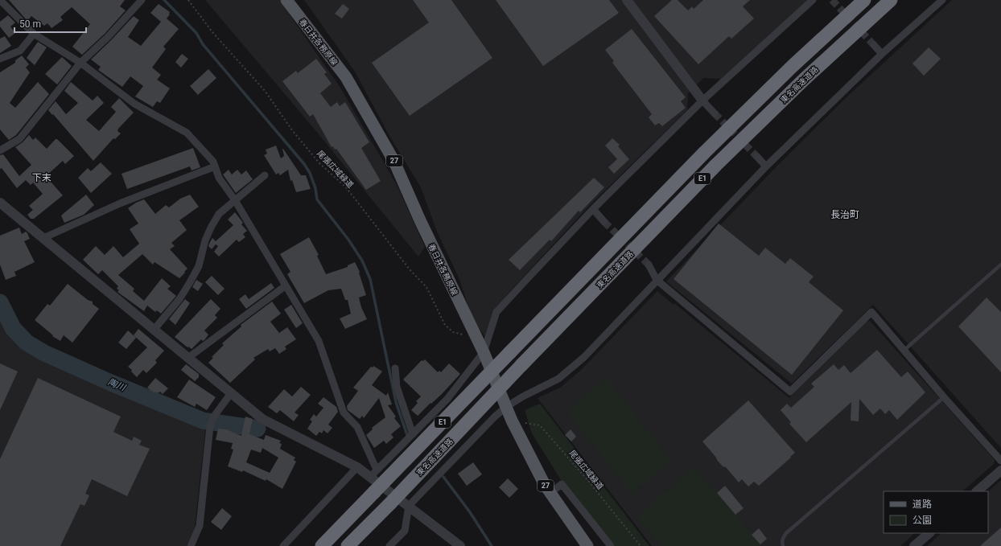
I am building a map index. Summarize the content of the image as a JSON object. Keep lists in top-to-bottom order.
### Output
{
  "streets": {
    "highway": ["東名高速道路", "E1"],
    "main road": ["春日井各務原線", "27"],
    "path": ["尾張広域緑道"]
  },
  "crossings": [
    ["春日井各務原線", "尾張広域緑道"]
  ],
  "districts": ["下末", "長治町"],
  "water": ["陶川"],
  "legend": ["道路", "公園"],
  "scale_bar": "50 m"
}
